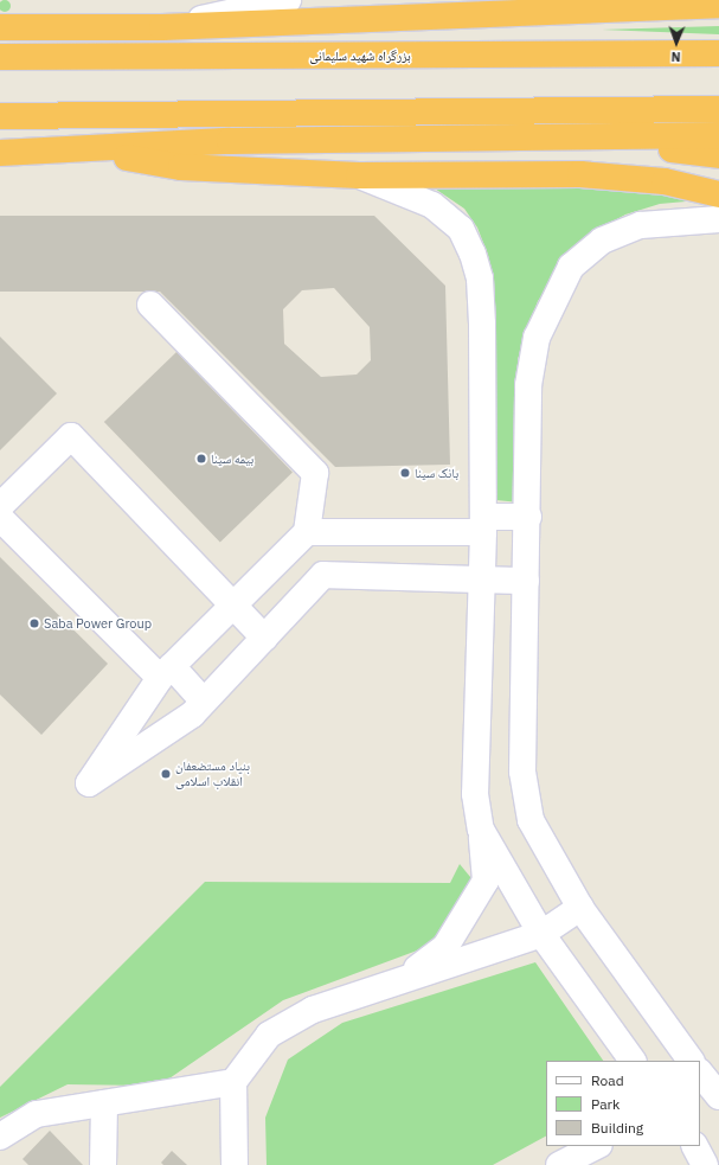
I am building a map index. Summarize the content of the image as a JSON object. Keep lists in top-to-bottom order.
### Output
{
  "streets": {
    "highway": ["بزرگراه شهید سلیمانی"]
  },
  "places": [
    "بیمه سینا",
    "بانک سینا",
    "Saba Power Group",
    "بنیاد مستضعفان انقلاب اسلامی"
  ],
  "legend": ["Road", "Park", "Building"],
  "north": "bottom"
}
